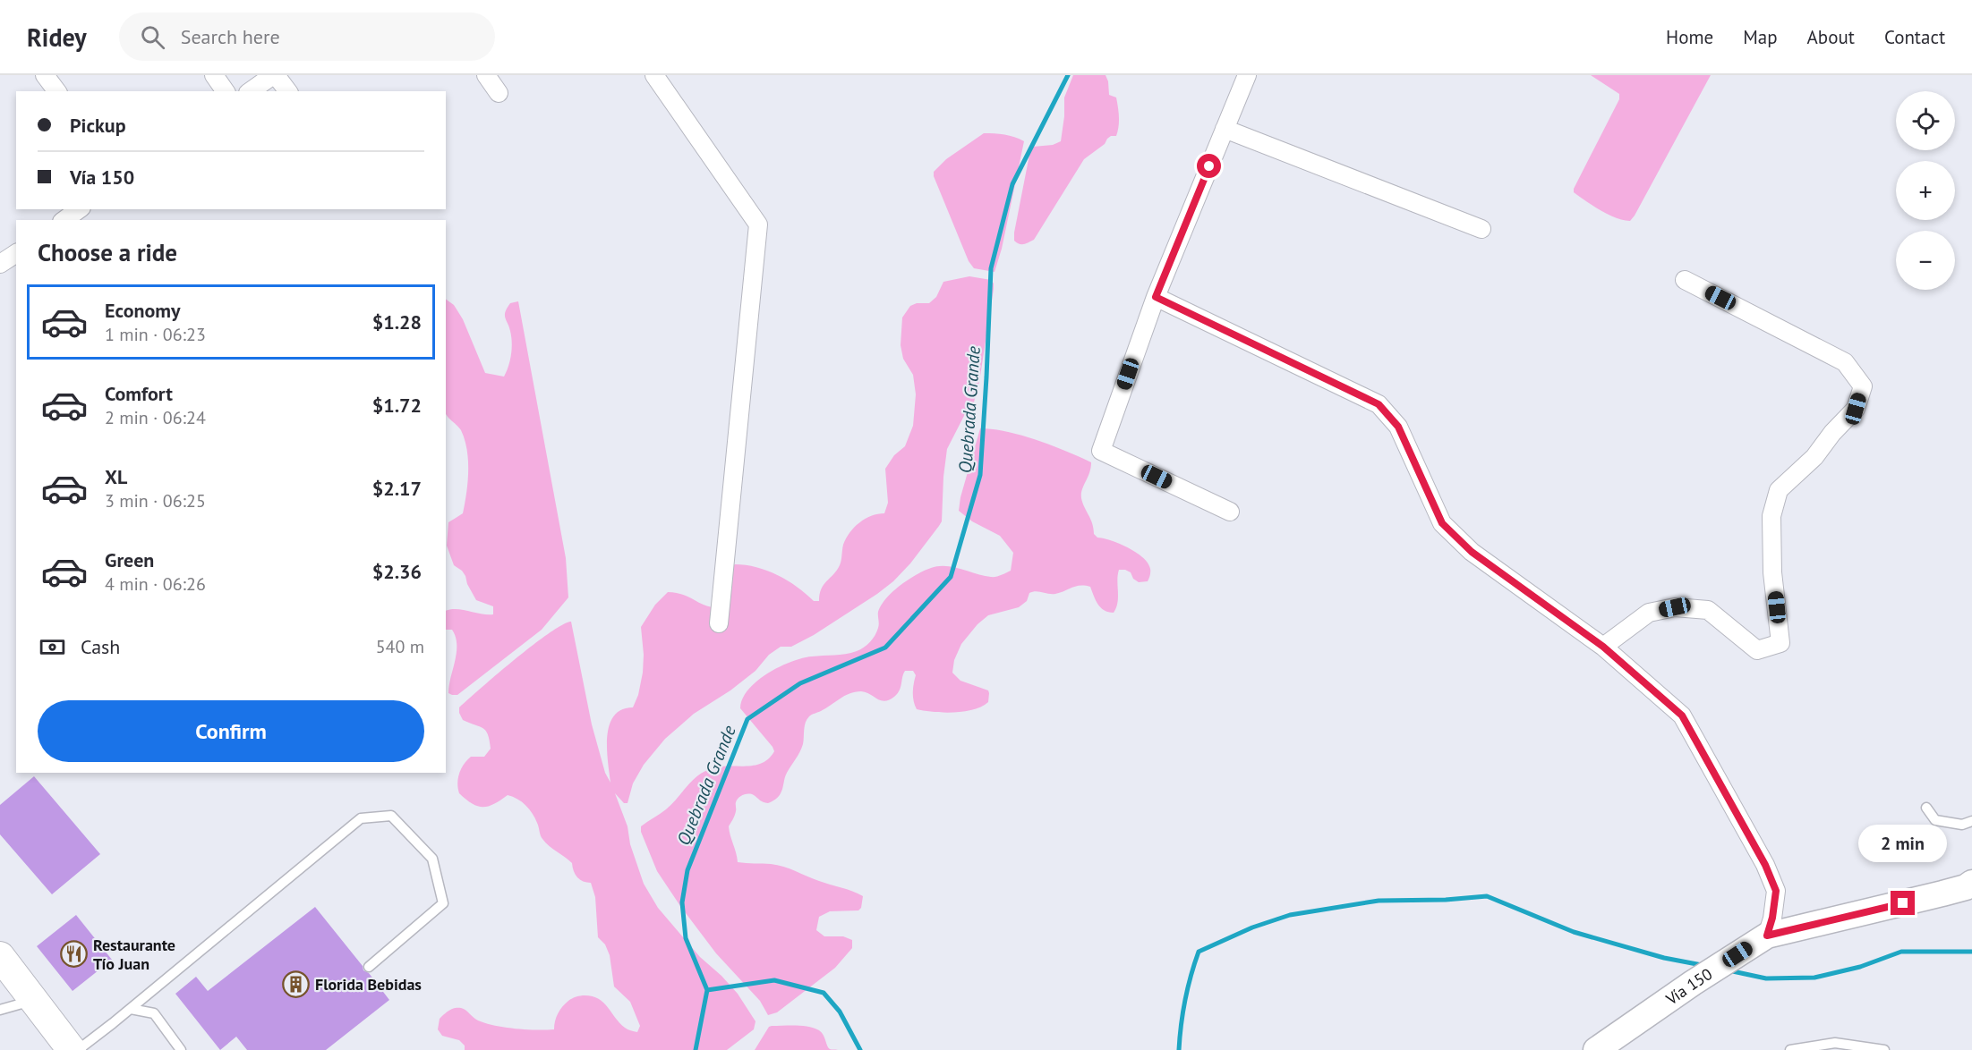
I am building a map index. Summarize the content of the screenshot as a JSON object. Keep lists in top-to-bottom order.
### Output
{
  "streets": {
    "main road": ["Vía 150"]
  },
  "water": ["Quebrada Grande"],
  "places": {
    "restaurant": ["Restaurante Tío Juan"],
    "building": ["Florida Bebidas"]
  },
  "page": {
    "header": "Ridey",
    "search": "Search here",
    "nav": [
      "Home",
      "Map",
      "About",
      "Contact"
    ],
    "map_buttons": ["+", "−"],
    "banner": ["Pickup", "Vía 150"],
    "heading": "Choose a ride",
    "list": [
      {
        "name": "Economy",
        "note": "1 min · 06:23",
        "value": "$1.28"
      },
      {
        "name": "Comfort",
        "note": "2 min · 06:24",
        "value": "$1.72"
      },
      {
        "name": "XL",
        "note": "3 min · 06:25",
        "value": "$2.17"
      },
      {
        "name": "Green",
        "note": "4 min · 06:26",
        "value": "$2.36"
      }
    ],
    "pay": ["Cash", "540 m"],
    "buttons": "Confirm",
    "bubble": "2 min"
  }
}
